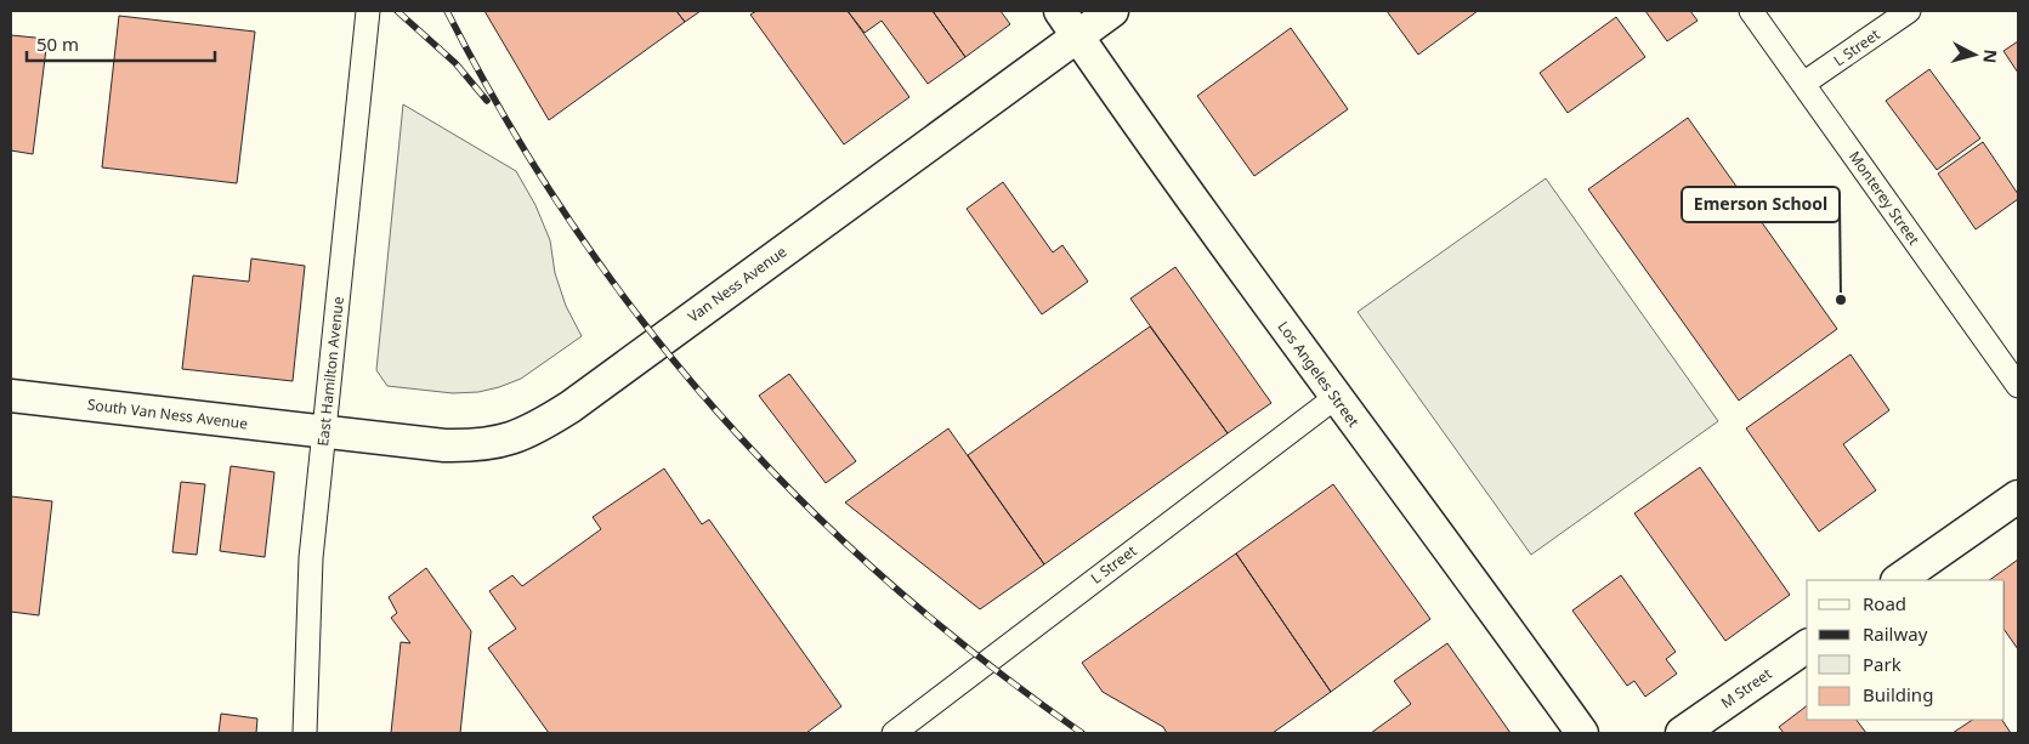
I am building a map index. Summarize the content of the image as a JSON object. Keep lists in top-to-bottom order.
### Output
{
  "streets": {
    "street": [
      "L Street",
      "Monterey Street",
      "Van Ness Avenue",
      "East Hamilton Avenue",
      "Los Angeles Street",
      "South Van Ness Avenue",
      "M Street"
    ]
  },
  "crossings": [
    ["L Street", "Monterey Street"],
    ["L Street", "Los Angeles Street"],
    ["Van Ness Avenue", "East Hamilton Avenue"],
    ["Van Ness Avenue", "Los Angeles Street"],
    ["Van Ness Avenue", "South Van Ness Avenue"],
    ["East Hamilton Avenue", "South Van Ness Avenue"]
  ],
  "places": ["Emerson School"],
  "legend": [
    "Road",
    "Railway",
    "Park",
    "Building"
  ],
  "scale_bar": "50 m",
  "north": "right"
}
